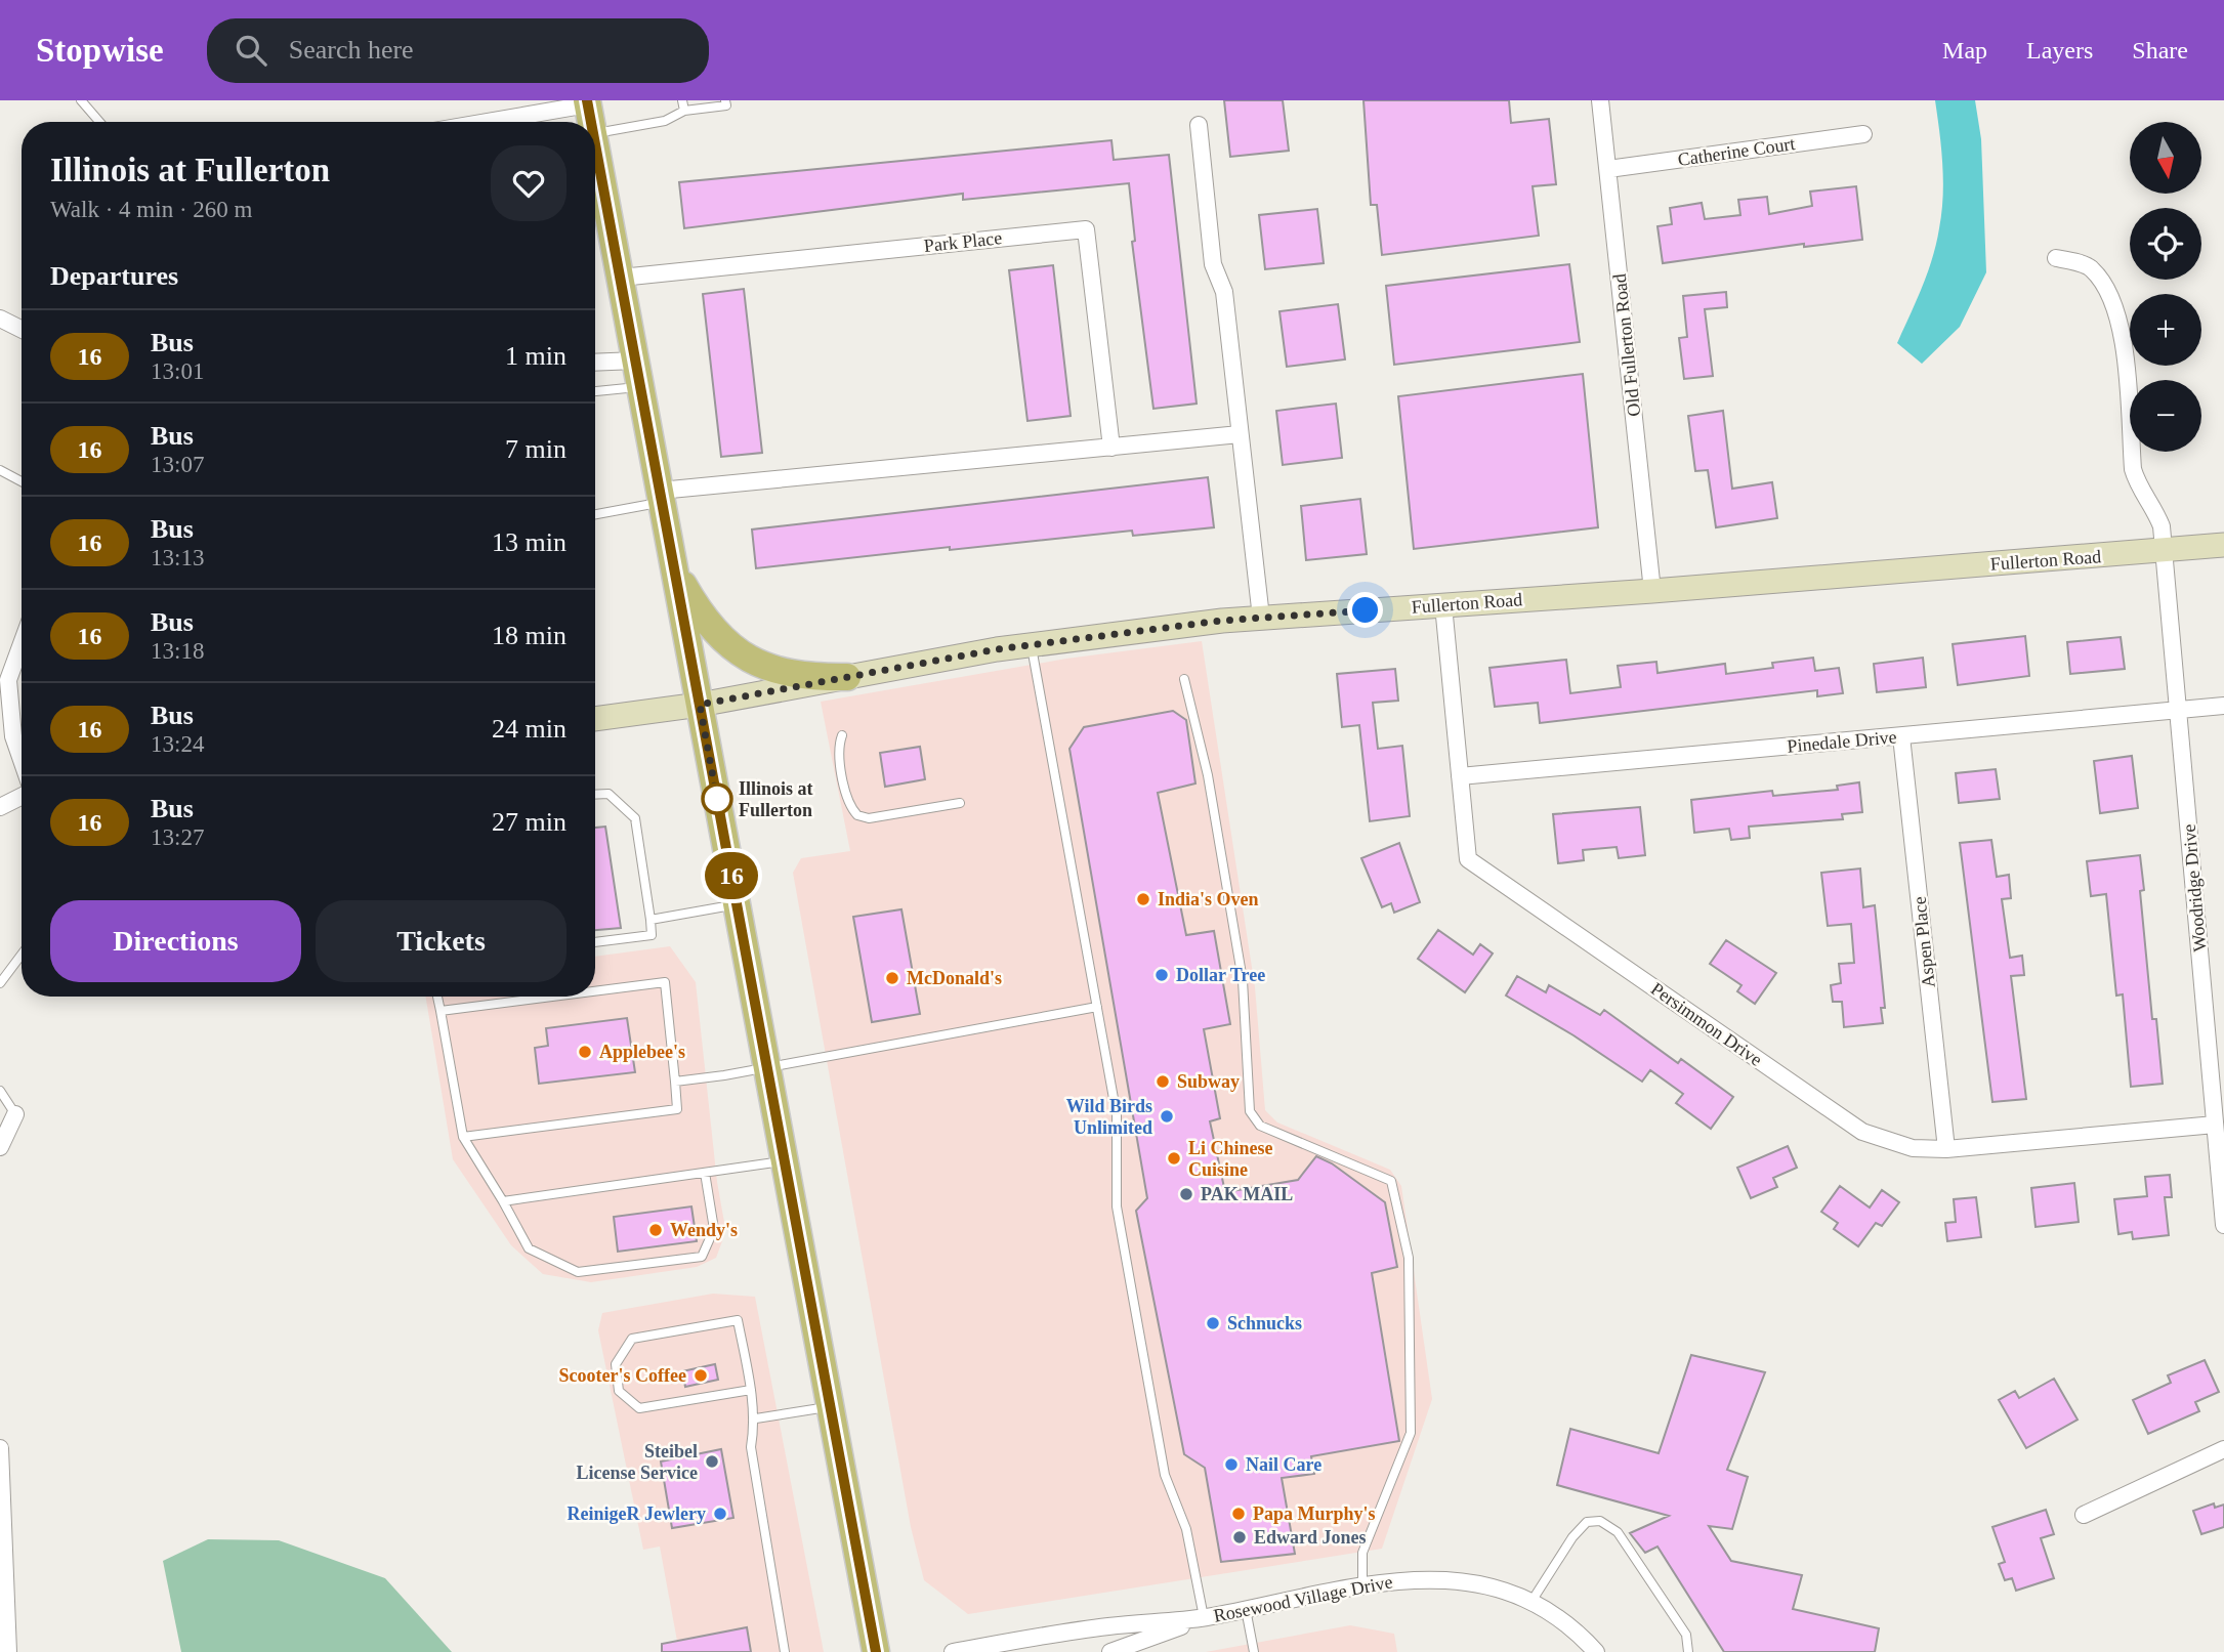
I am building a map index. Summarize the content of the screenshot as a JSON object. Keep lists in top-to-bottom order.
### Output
{
  "streets": {
    "street": [
      "Catherine Court",
      "Park Place",
      "Old Fullerton Road",
      "Fullerton Road",
      "Pinedale Drive",
      "Woodridge Drive",
      "Aspen Place",
      "Persimmon Drive",
      "Rosewood Village Drive"
    ]
  },
  "crossings": [
    ["Catherine Court", "Old Fullerton Road"],
    ["Old Fullerton Road", "Fullerton Road"],
    ["Fullerton Road", "Woodridge Drive"],
    ["Fullerton Road", "Persimmon Drive"],
    ["Pinedale Drive", "Woodridge Drive"],
    ["Pinedale Drive", "Aspen Place"],
    ["Pinedale Drive", "Persimmon Drive"],
    ["Woodridge Drive", "Persimmon Drive"],
    ["Aspen Place", "Persimmon Drive"]
  ],
  "places": [
    "Illinois at Fullerton",
    "India's Oven",
    "Dollar Tree",
    "McDonald's",
    "Applebee's",
    "Subway",
    "Wild Birds Unlimited",
    "Li Chinese Cuisine",
    "PAK MAIL",
    "Wendy's",
    "Schnucks",
    "Scooter's Coffee",
    "Steibel License Service",
    "Nail Care",
    "ReinigeR Jewlery",
    "Papa Murphy's",
    "Edward Jones"
  ],
  "lines": ["bus line 16"],
  "north": "bottom",
  "page": {
    "header": "Stopwise",
    "search": "Search here",
    "nav": ["Map", "Layers", "Share"],
    "on_map": "16",
    "map_buttons": ["+", "−"],
    "heading": [
      ["Illinois at Fullerton", "Walk · 4 min · 260 m"],
      "Departures"
    ],
    "list": [
      {
        "mark": "16",
        "name": "Bus",
        "note": "13:01",
        "value": "1 min"
      },
      {
        "mark": "16",
        "name": "Bus",
        "note": "13:07",
        "value": "7 min"
      },
      {
        "mark": "16",
        "name": "Bus",
        "note": "13:13",
        "value": "13 min"
      },
      {
        "mark": "16",
        "name": "Bus",
        "note": "13:18",
        "value": "18 min"
      },
      {
        "mark": "16",
        "name": "Bus",
        "note": "13:24",
        "value": "24 min"
      },
      {
        "mark": "16",
        "name": "Bus",
        "note": "13:27",
        "value": "27 min"
      }
    ],
    "buttons": ["Directions", "Tickets"]
  }
}
